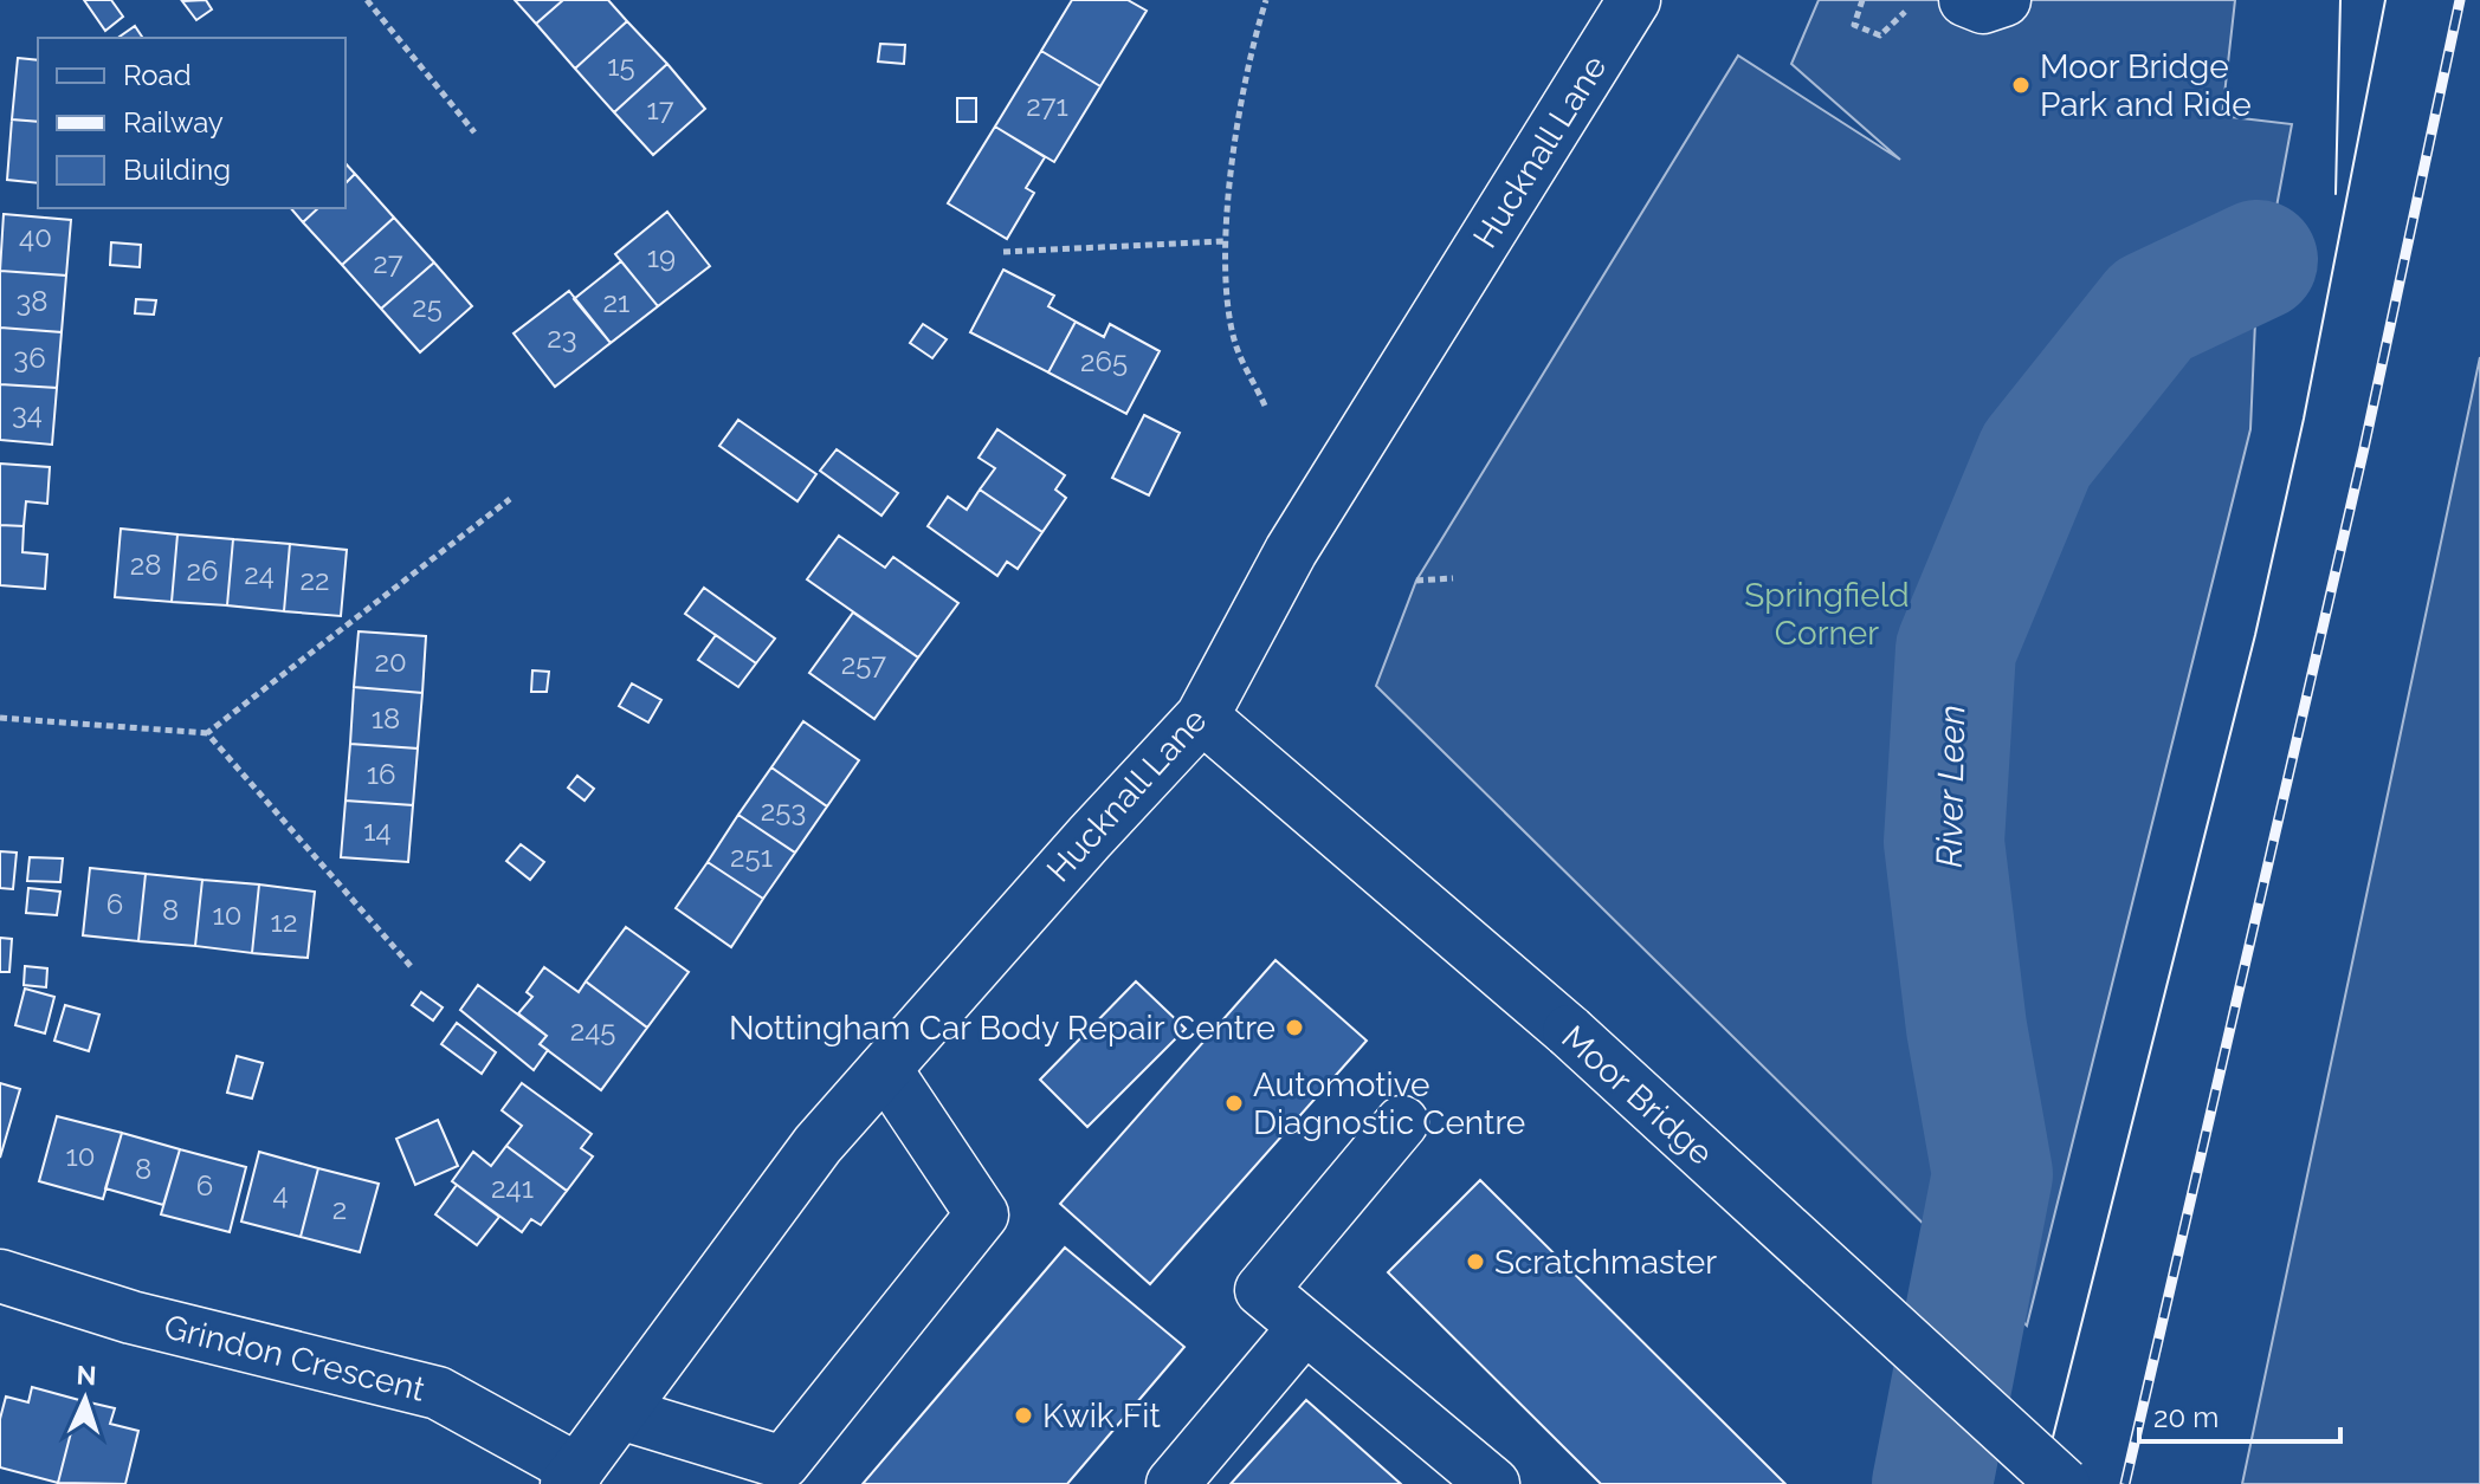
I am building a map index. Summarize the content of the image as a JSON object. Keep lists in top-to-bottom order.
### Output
{
  "streets": {
    "main road": ["Hucknall Lane", "Moor Bridge", "Grindon Crescent"]
  },
  "crossings": [
    ["Hucknall Lane", "Moor Bridge"],
    ["Hucknall Lane", "Grindon Crescent"]
  ],
  "water": ["River Leen"],
  "parks": ["Springfield Corner"],
  "places": [
    "Moor Bridge Park and Ride",
    "Nottingham Car Body Repair Centre",
    "Automotive Diagnostic Centre",
    "Scratchmaster",
    "Kwik Fit"
  ],
  "house_numbers": [
    "15",
    "271",
    "17",
    "40",
    "19",
    "27",
    "38",
    "21",
    "25",
    "23",
    "36",
    "265",
    "34",
    "28",
    "26",
    "24",
    "22",
    "20",
    "257",
    "18",
    "16",
    "253",
    "14",
    "251",
    "6",
    "8",
    "10",
    "12",
    "245",
    "10",
    "8",
    "6",
    "241",
    "4",
    "2"
  ],
  "legend": ["Road", "Railway", "Building"],
  "scale_bar": "20 m",
  "north": "top"
}
